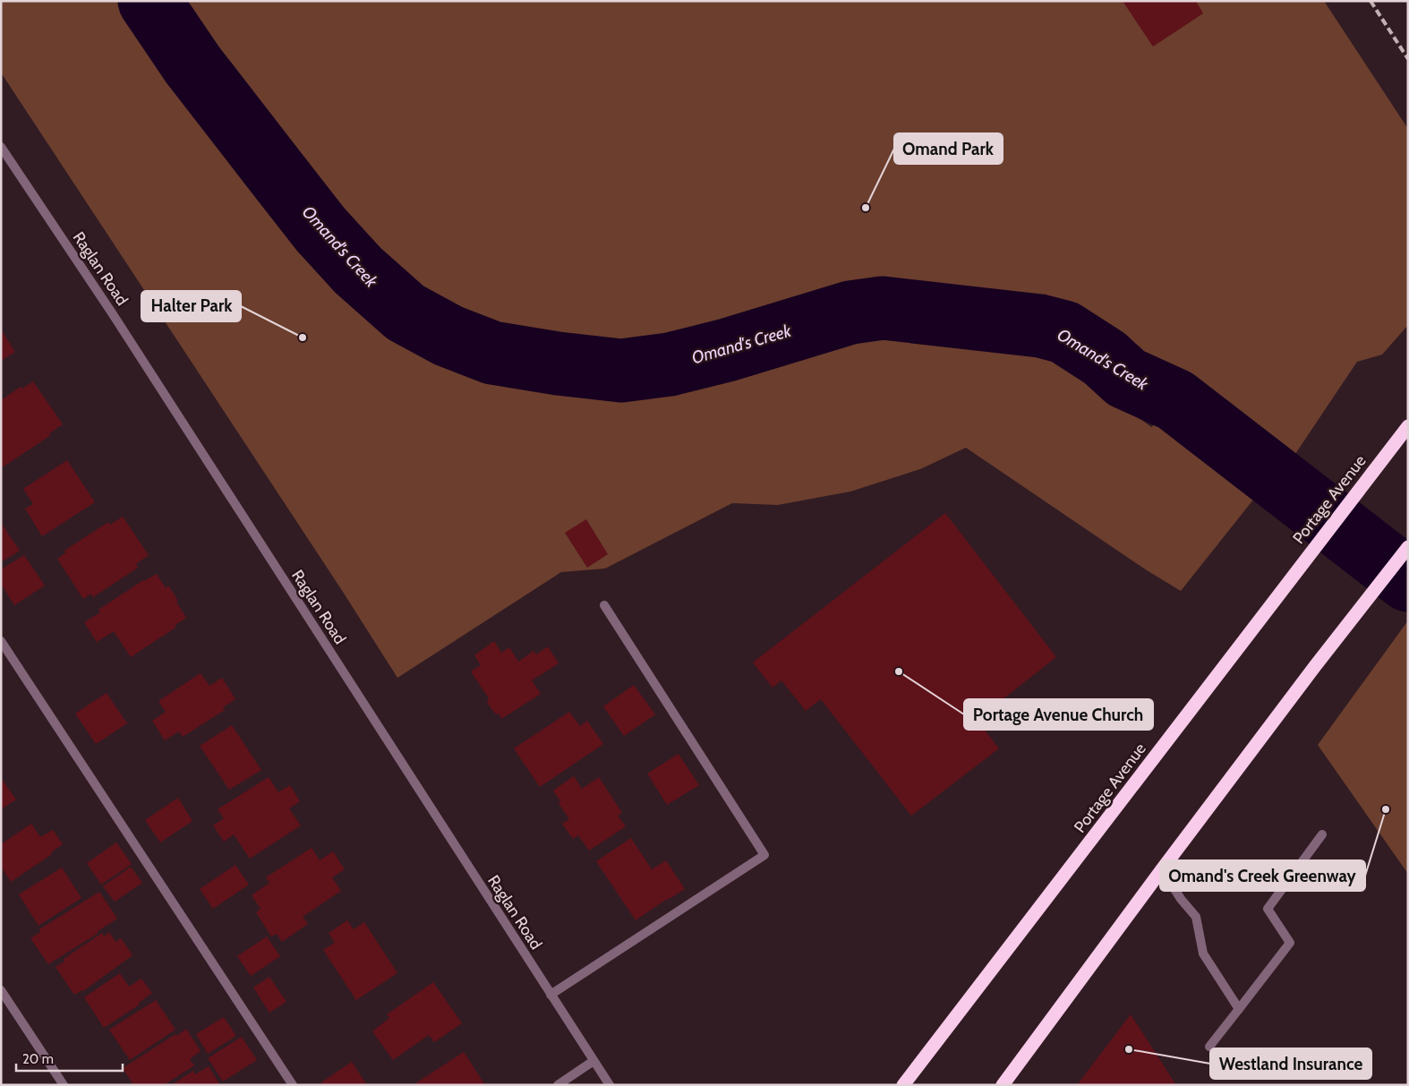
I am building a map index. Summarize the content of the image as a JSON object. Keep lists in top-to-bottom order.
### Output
{
  "streets": {
    "highway": ["Portage Avenue"],
    "street": ["Raglan Road"]
  },
  "water": ["Omand's Creek"],
  "places": [
    "Omand Park",
    "Halter Park",
    "Portage Avenue Church",
    "Omand's Creek Greenway",
    "Westland Insurance"
  ],
  "scale_bar": "20 m"
}
